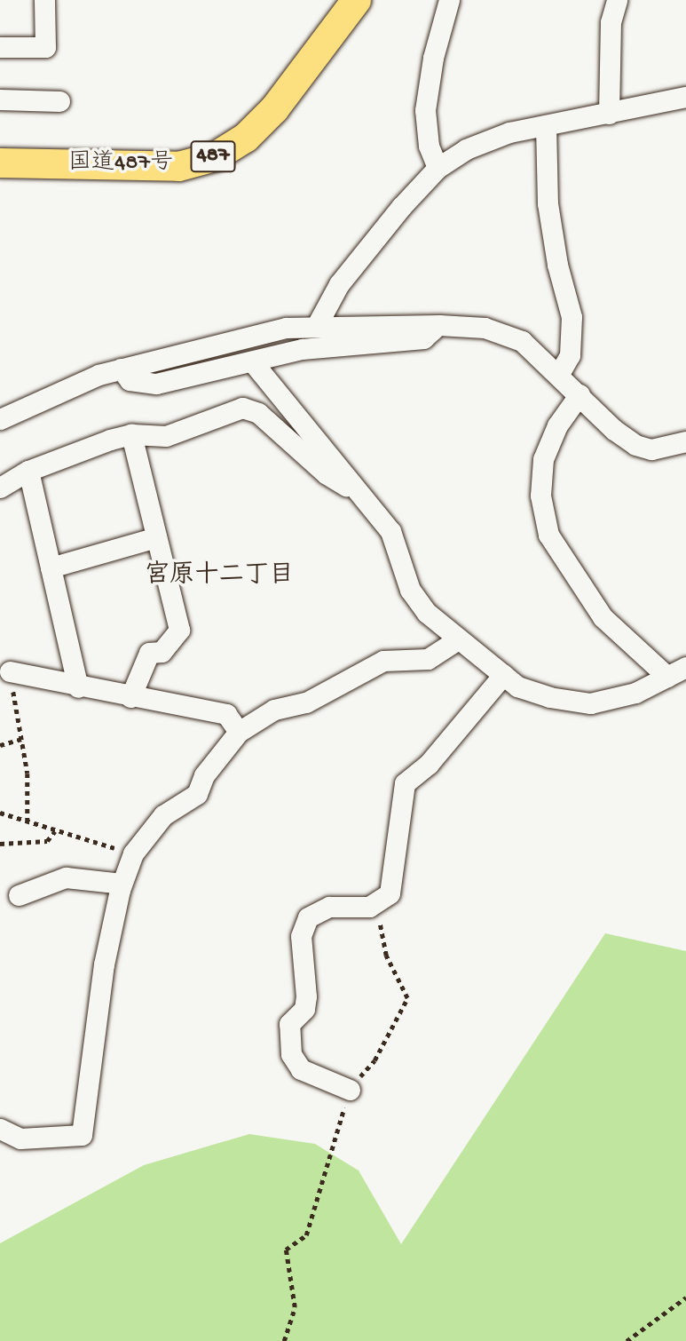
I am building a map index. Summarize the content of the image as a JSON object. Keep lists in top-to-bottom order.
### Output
{
  "streets": {
    "highway": ["487", "国道487号"]
  },
  "districts": ["宮原十二丁目"]
}
